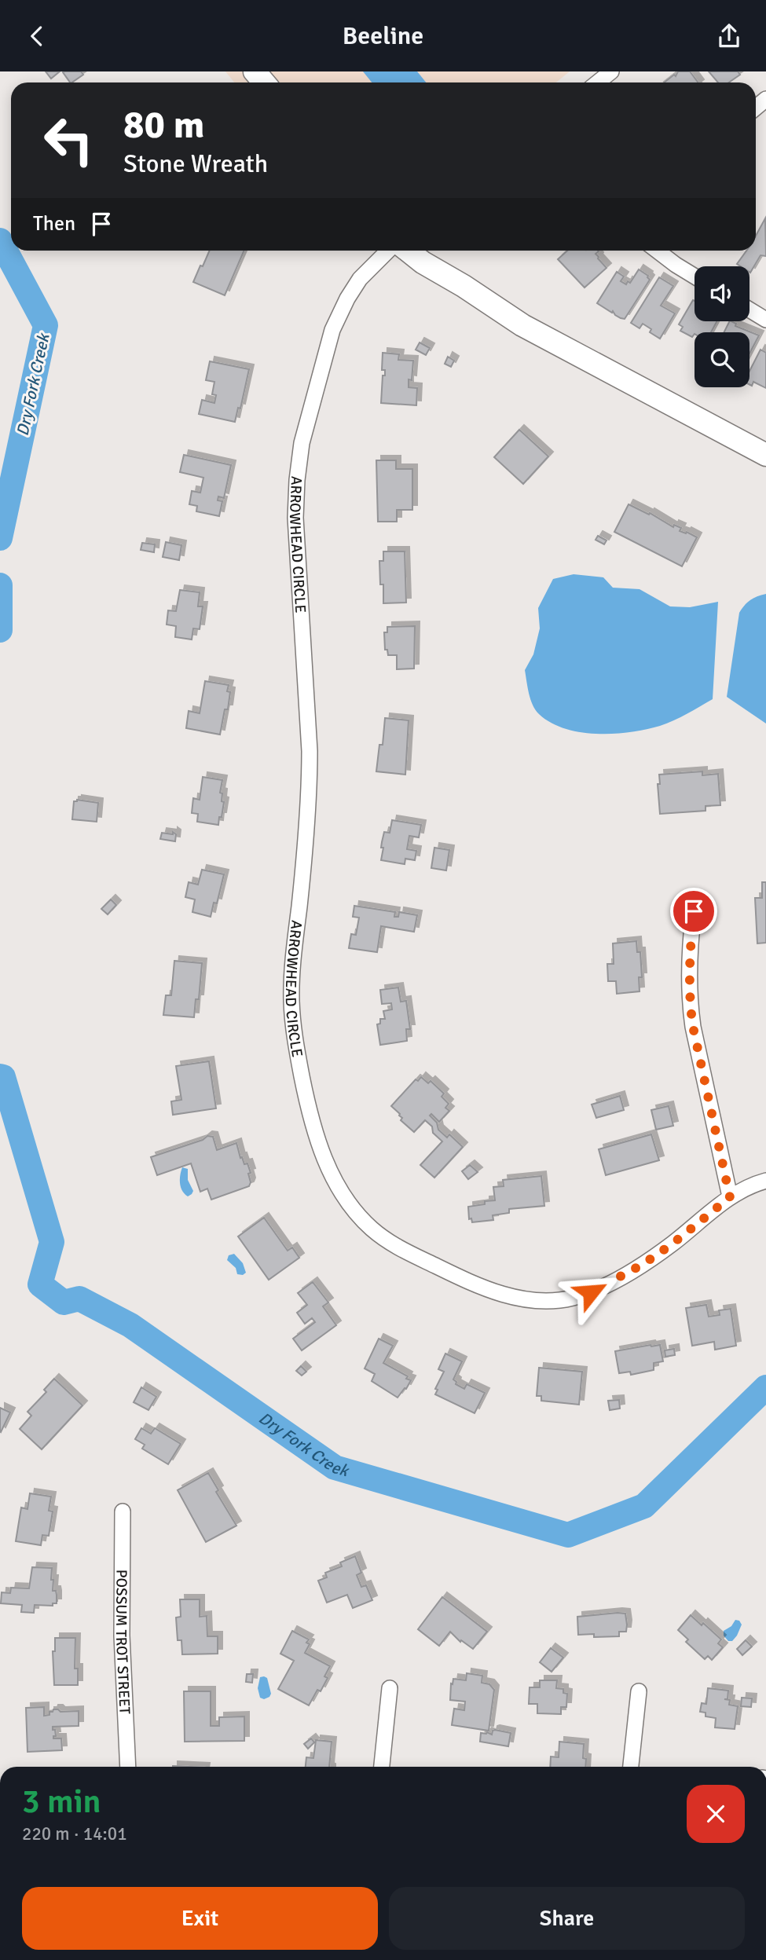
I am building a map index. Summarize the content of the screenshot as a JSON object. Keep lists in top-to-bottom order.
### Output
{
  "streets": {
    "street": ["ARROWHEAD CIRCLE", "POSSUM TROT STREET"]
  },
  "water": ["Dry Fork Creek"],
  "page": {
    "header": "Beeline",
    "turn": ["80 m", "Stone Wreath"],
    "then": "Then",
    "heading": ["3 min", "220 m · 14:01"],
    "buttons": ["Exit", "Share"]
  }
}
